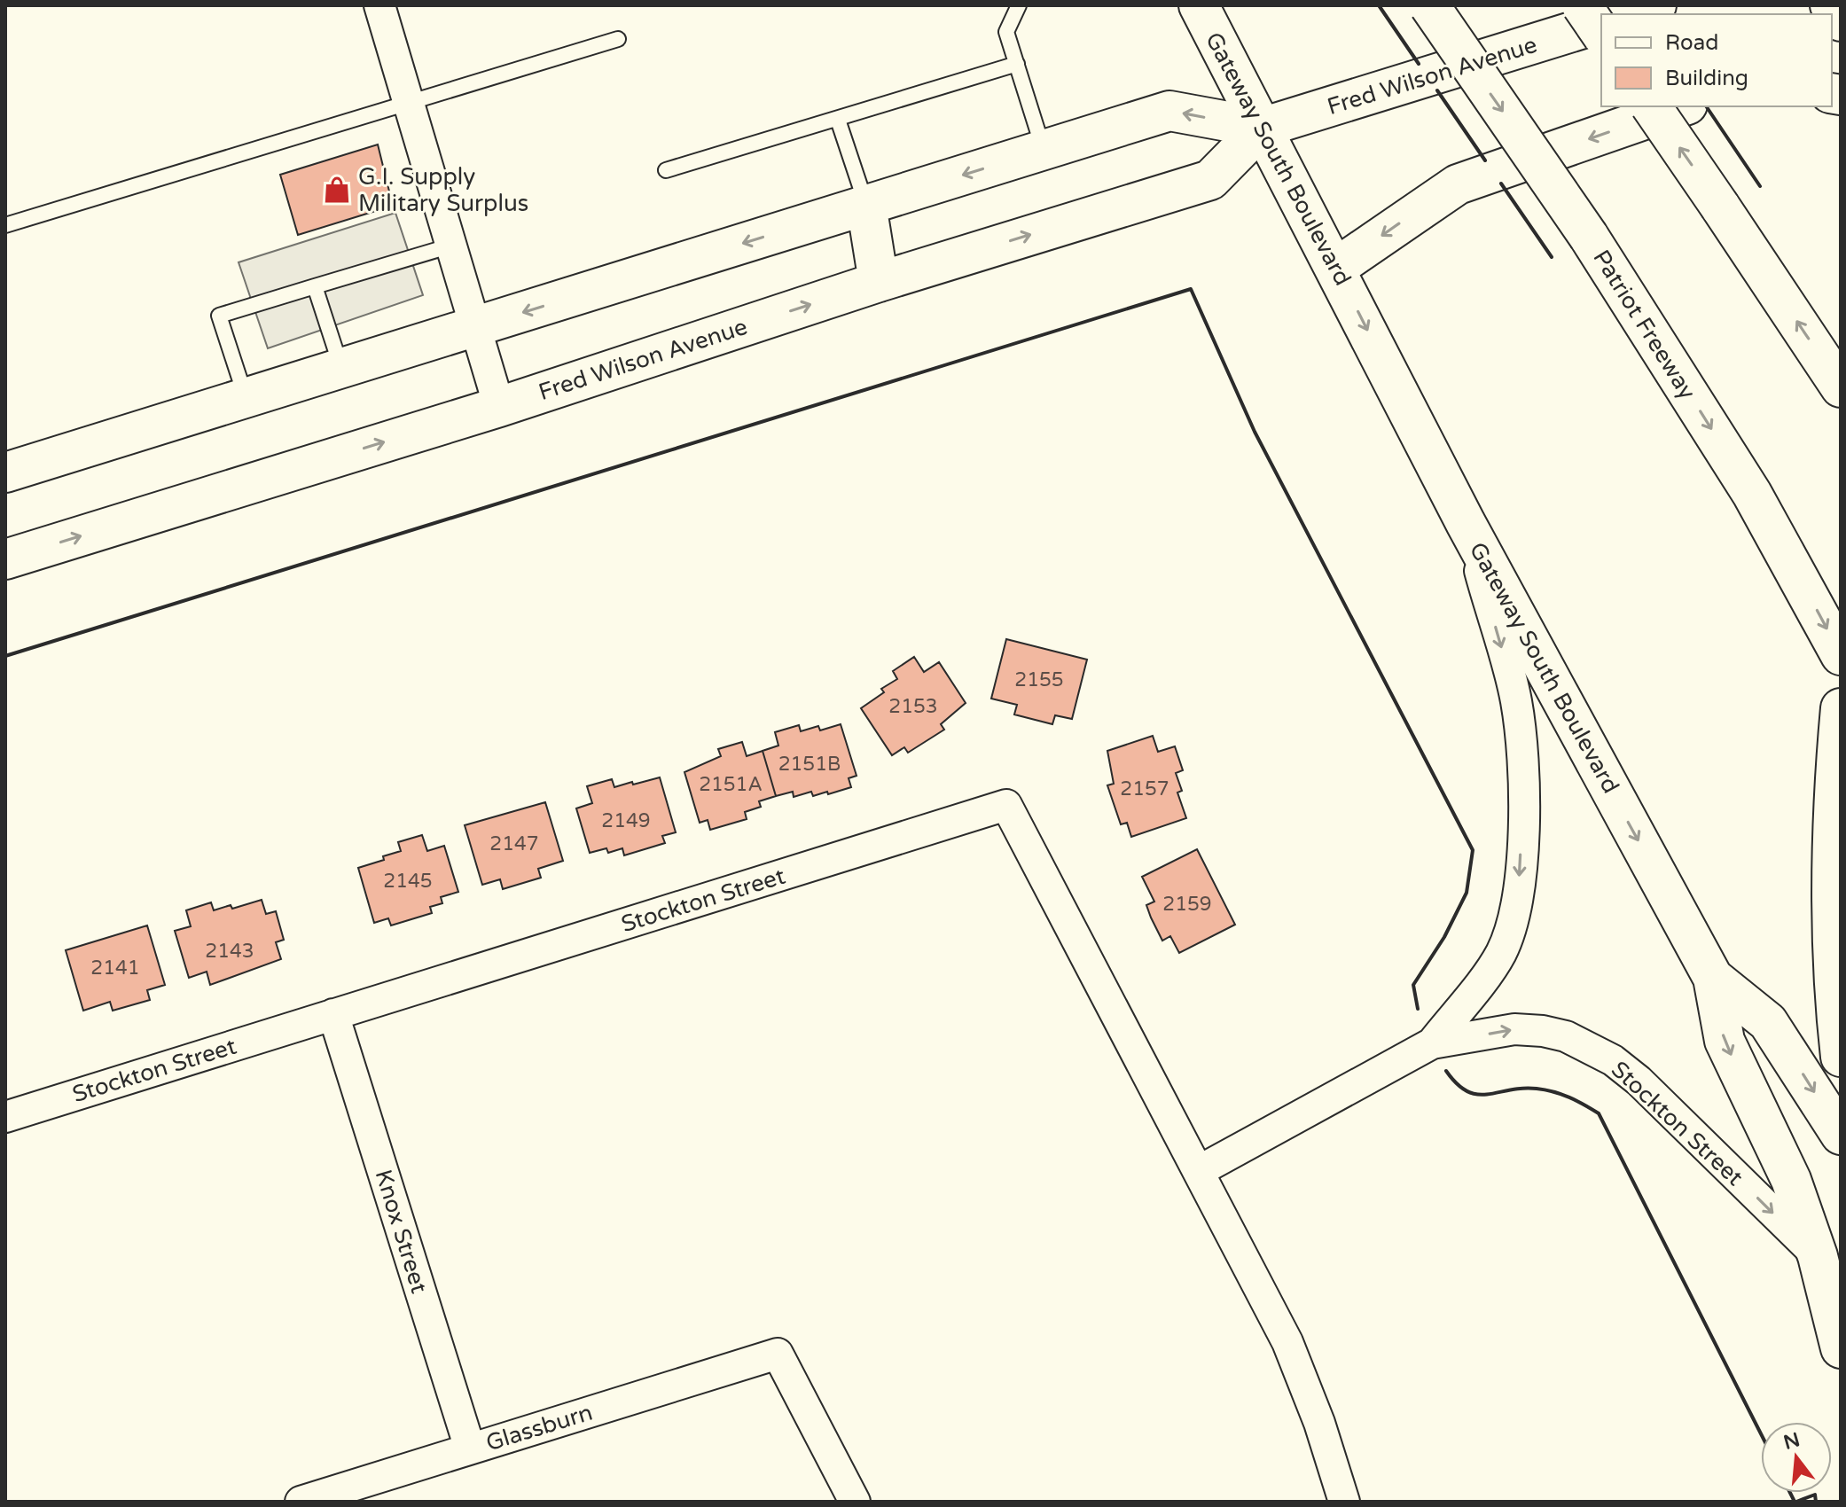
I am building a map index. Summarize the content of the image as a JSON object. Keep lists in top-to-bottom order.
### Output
{
  "streets": {
    "main road": ["Fred Wilson Avenue", "Gateway South Boulevard", "Patriot Freeway"],
    "street": ["Stockton Street", "Knox Street", "Glassburn"]
  },
  "crossings": [
    ["Fred Wilson Avenue", "Gateway South Boulevard"],
    ["Gateway South Boulevard", "Stockton Street"],
    ["Stockton Street", "Knox Street"],
    ["Knox Street", "Glassburn"]
  ],
  "one_way": ["Gateway South Boulevard"],
  "places": {
    "shop": ["G.I. Supply Military Surplus"]
  },
  "house_numbers": [
    "2155",
    "2153",
    "2151B",
    "2151A",
    "2157",
    "2149",
    "2147",
    "2145",
    "2159",
    "2143",
    "2141"
  ],
  "legend": ["Road", "Building"],
  "north": "top"
}
